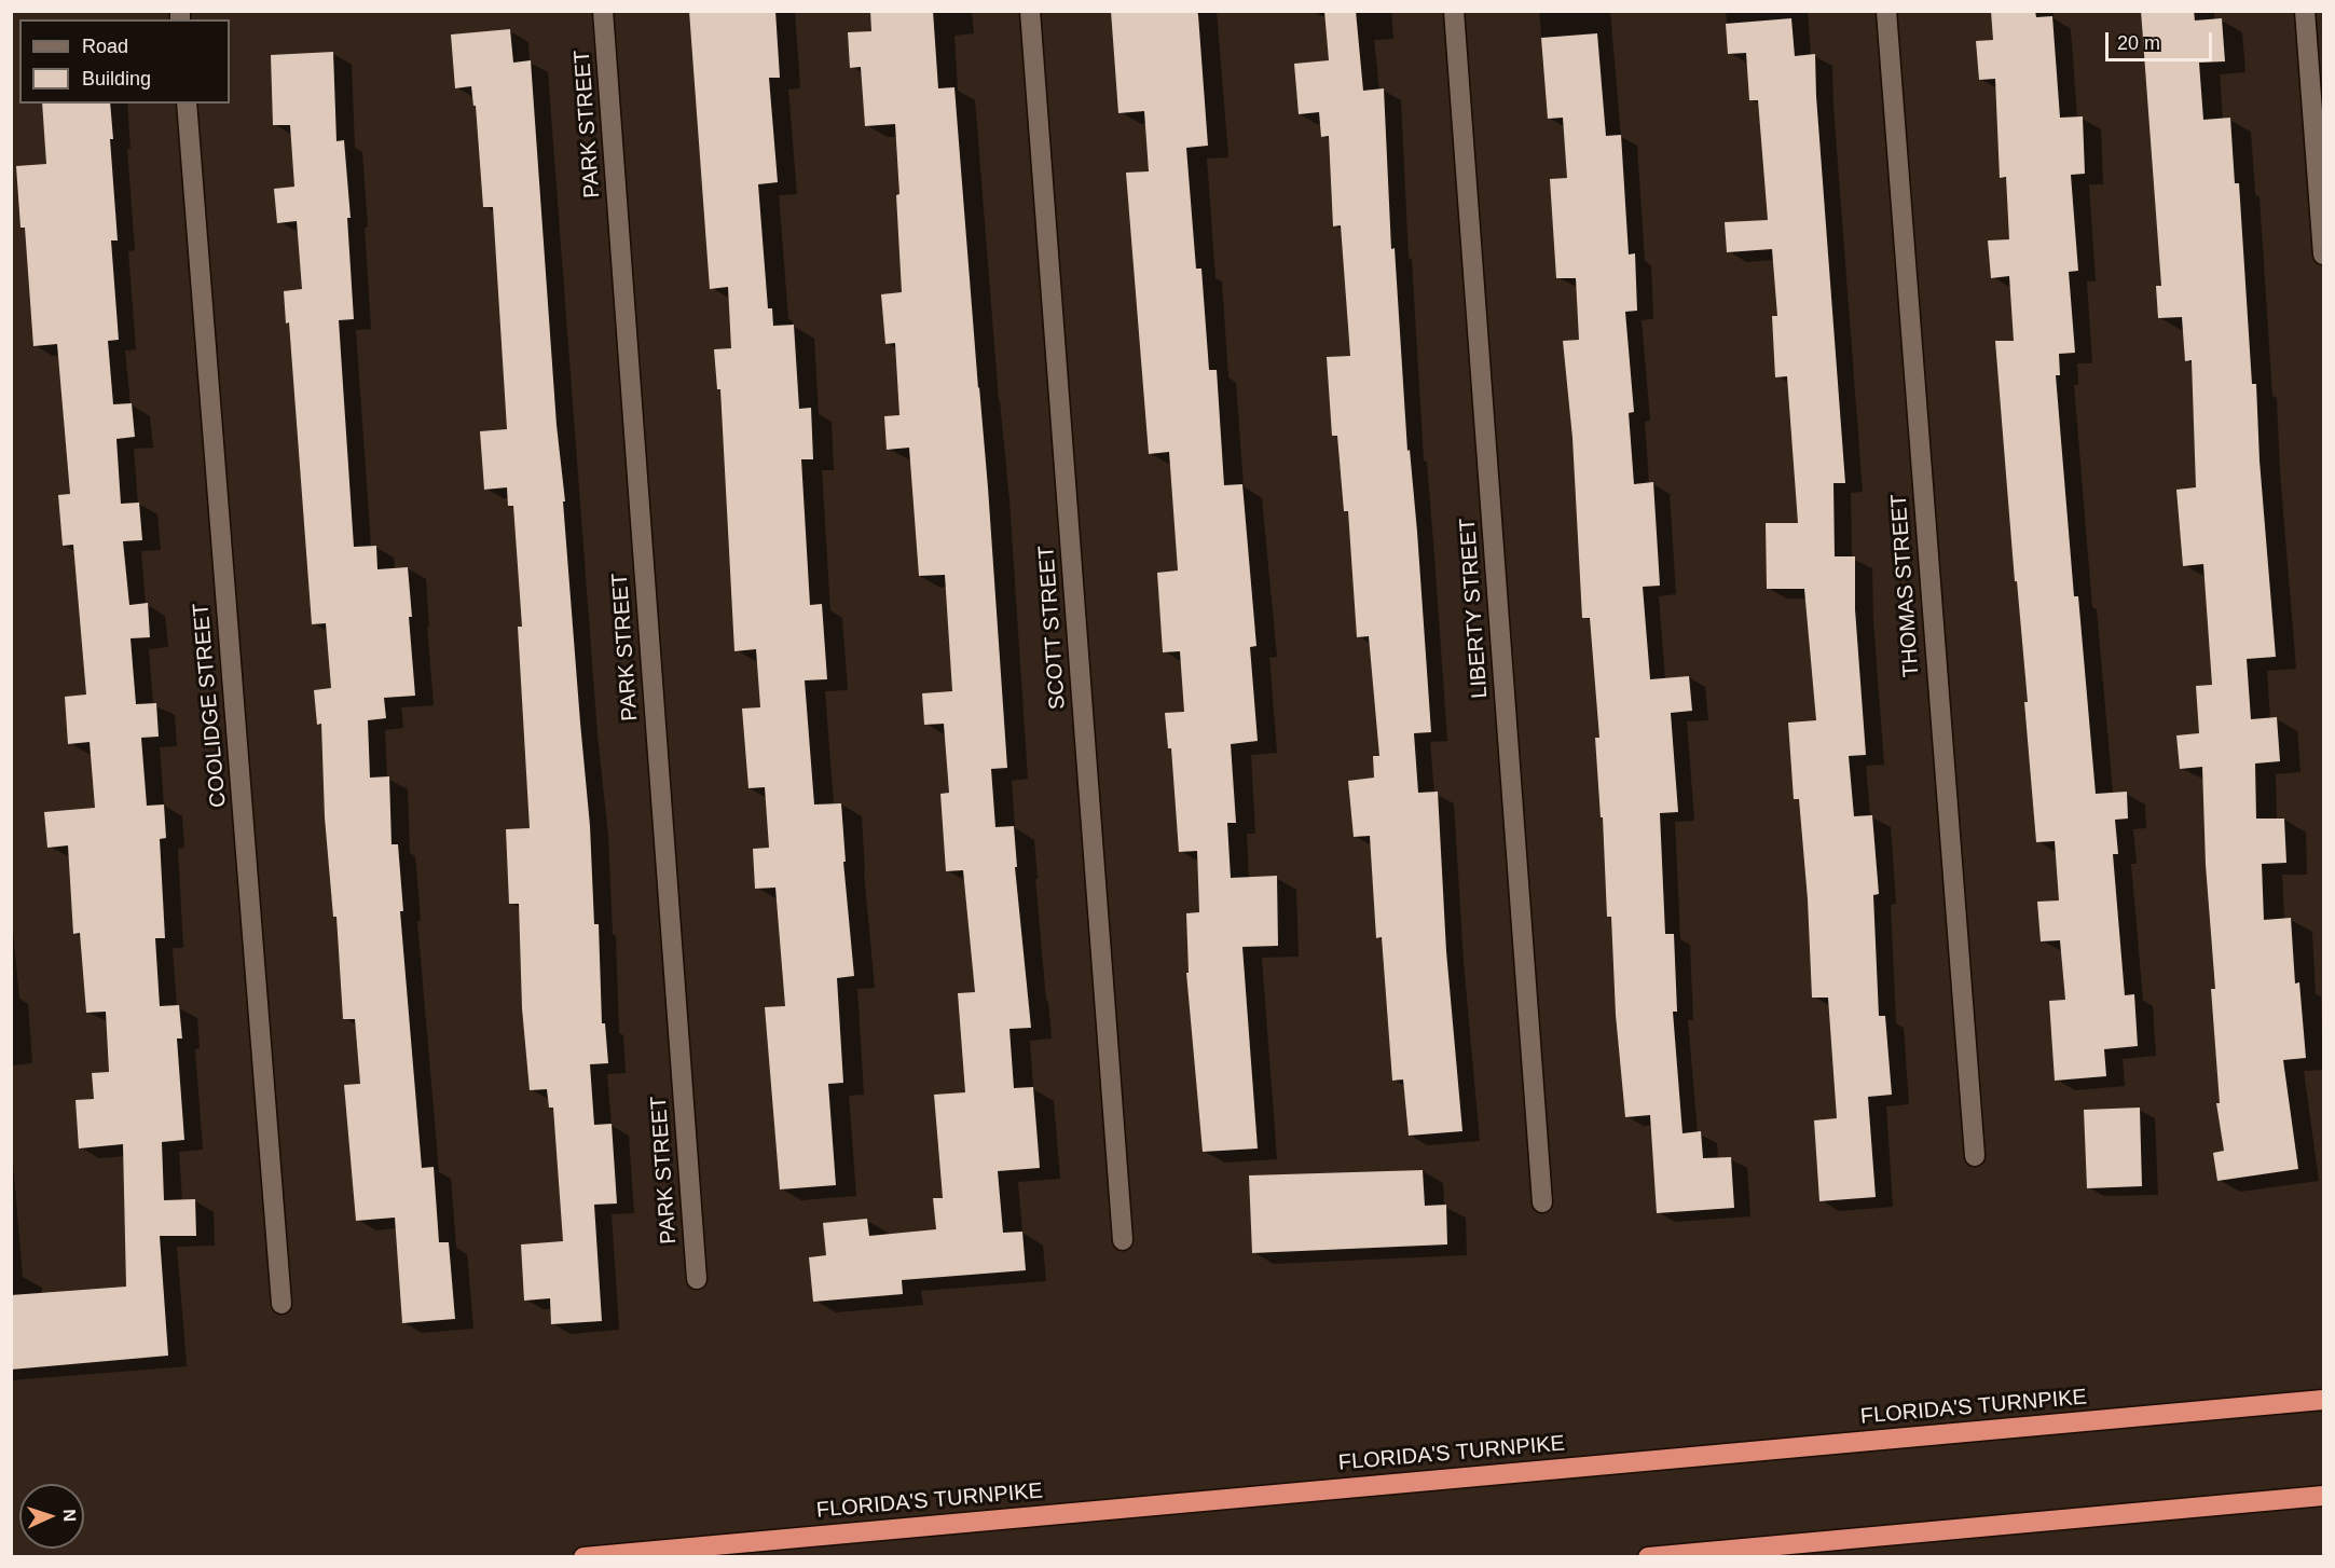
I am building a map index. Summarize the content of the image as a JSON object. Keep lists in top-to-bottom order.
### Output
{
  "streets": {
    "highway": ["FLORIDA'S TURNPIKE"],
    "street": [
      "PARK STREET",
      "THOMAS STREET",
      "LIBERTY STREET",
      "SCOTT STREET",
      "COOLIDGE STREET"
    ]
  },
  "legend": ["Road", "Building"],
  "scale_bar": "20 m",
  "north": "right"
}
